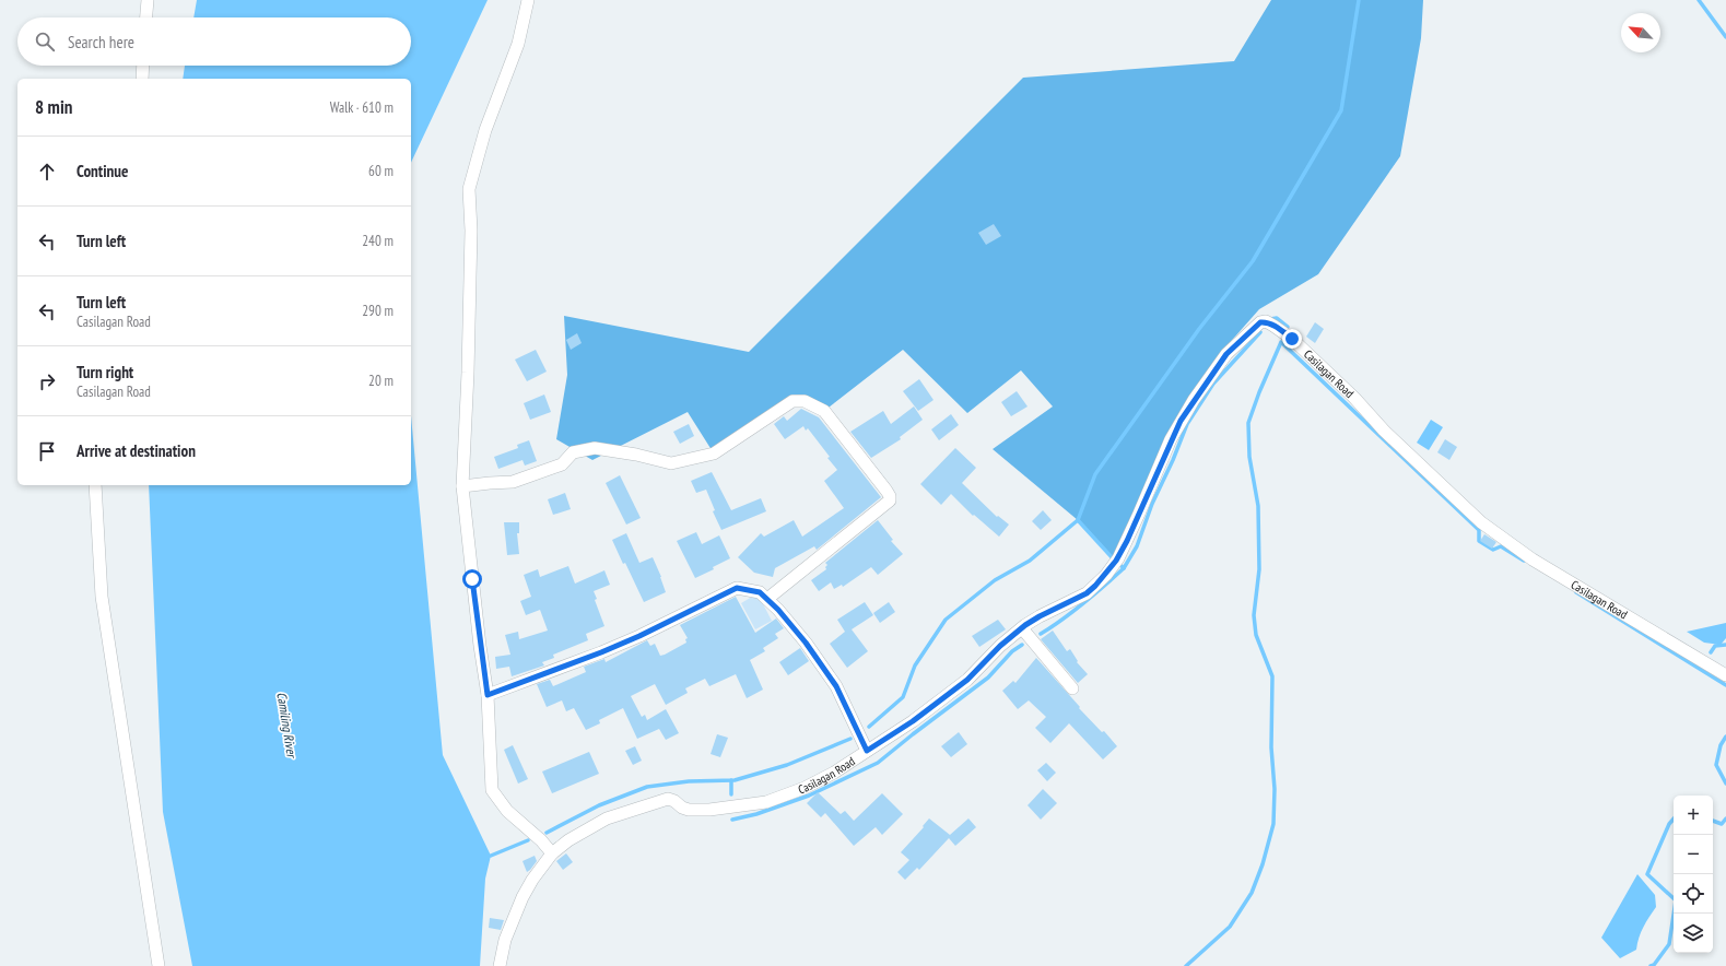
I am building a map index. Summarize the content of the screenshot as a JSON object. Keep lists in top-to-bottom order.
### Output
{
  "streets": {
    "street": ["Casilagan Road"]
  },
  "water": ["Camiling River"],
  "north": "top left",
  "page": {
    "search": "Search here",
    "heading": ["8 min", "Walk · 610 m"],
    "list": [
      ["Continue", "60 m"],
      ["Turn left", "240 m"],
      ["Turn left", "Casilagan Road", "290 m"],
      ["Turn right", "Casilagan Road", "20 m"],
      "Arrive at destination"
    ],
    "map_buttons": ["+", "−"]
  }
}
